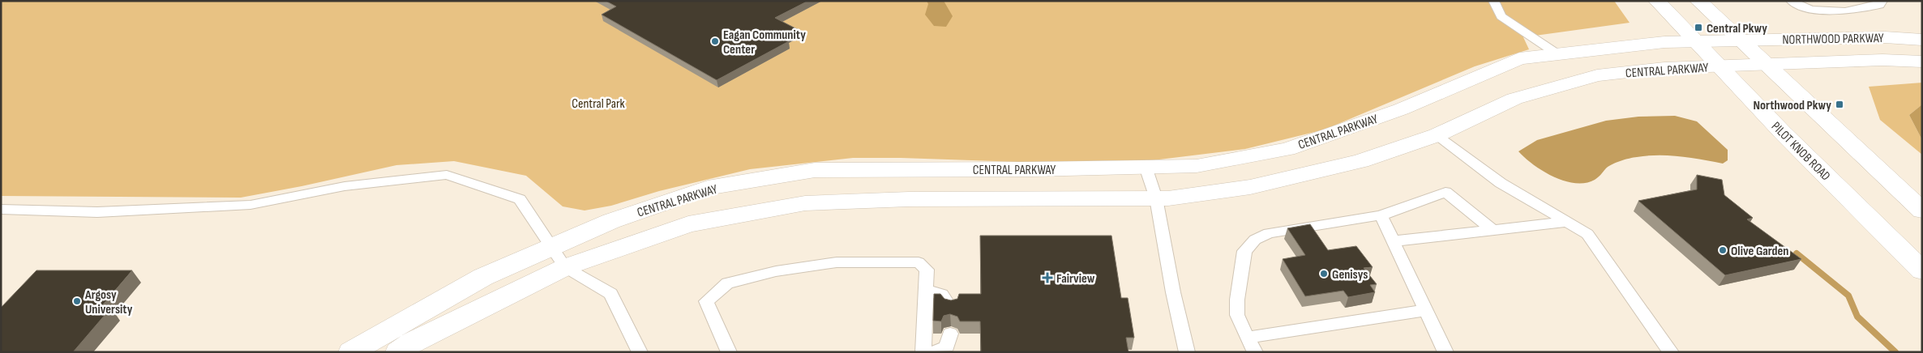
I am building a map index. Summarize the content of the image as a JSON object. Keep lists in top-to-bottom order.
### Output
{
  "streets": {
    "street": ["NORTHWOOD PARKWAY", "CENTRAL PARKWAY", "PILOT KNOB ROAD"]
  },
  "crossings": [
    ["NORTHWOOD PARKWAY", "CENTRAL PARKWAY"],
    ["NORTHWOOD PARKWAY", "PILOT KNOB ROAD"],
    ["CENTRAL PARKWAY", "PILOT KNOB ROAD"]
  ],
  "parks": ["Central Park"],
  "places": {
    "transit": ["Central Pkwy", "Northwood Pkwy"],
    "other": [
      "Eagan Community Center",
      "Olive Garden",
      "Genisys",
      "Argosy University"
    ],
    "health": ["Fairview"]
  }
}
